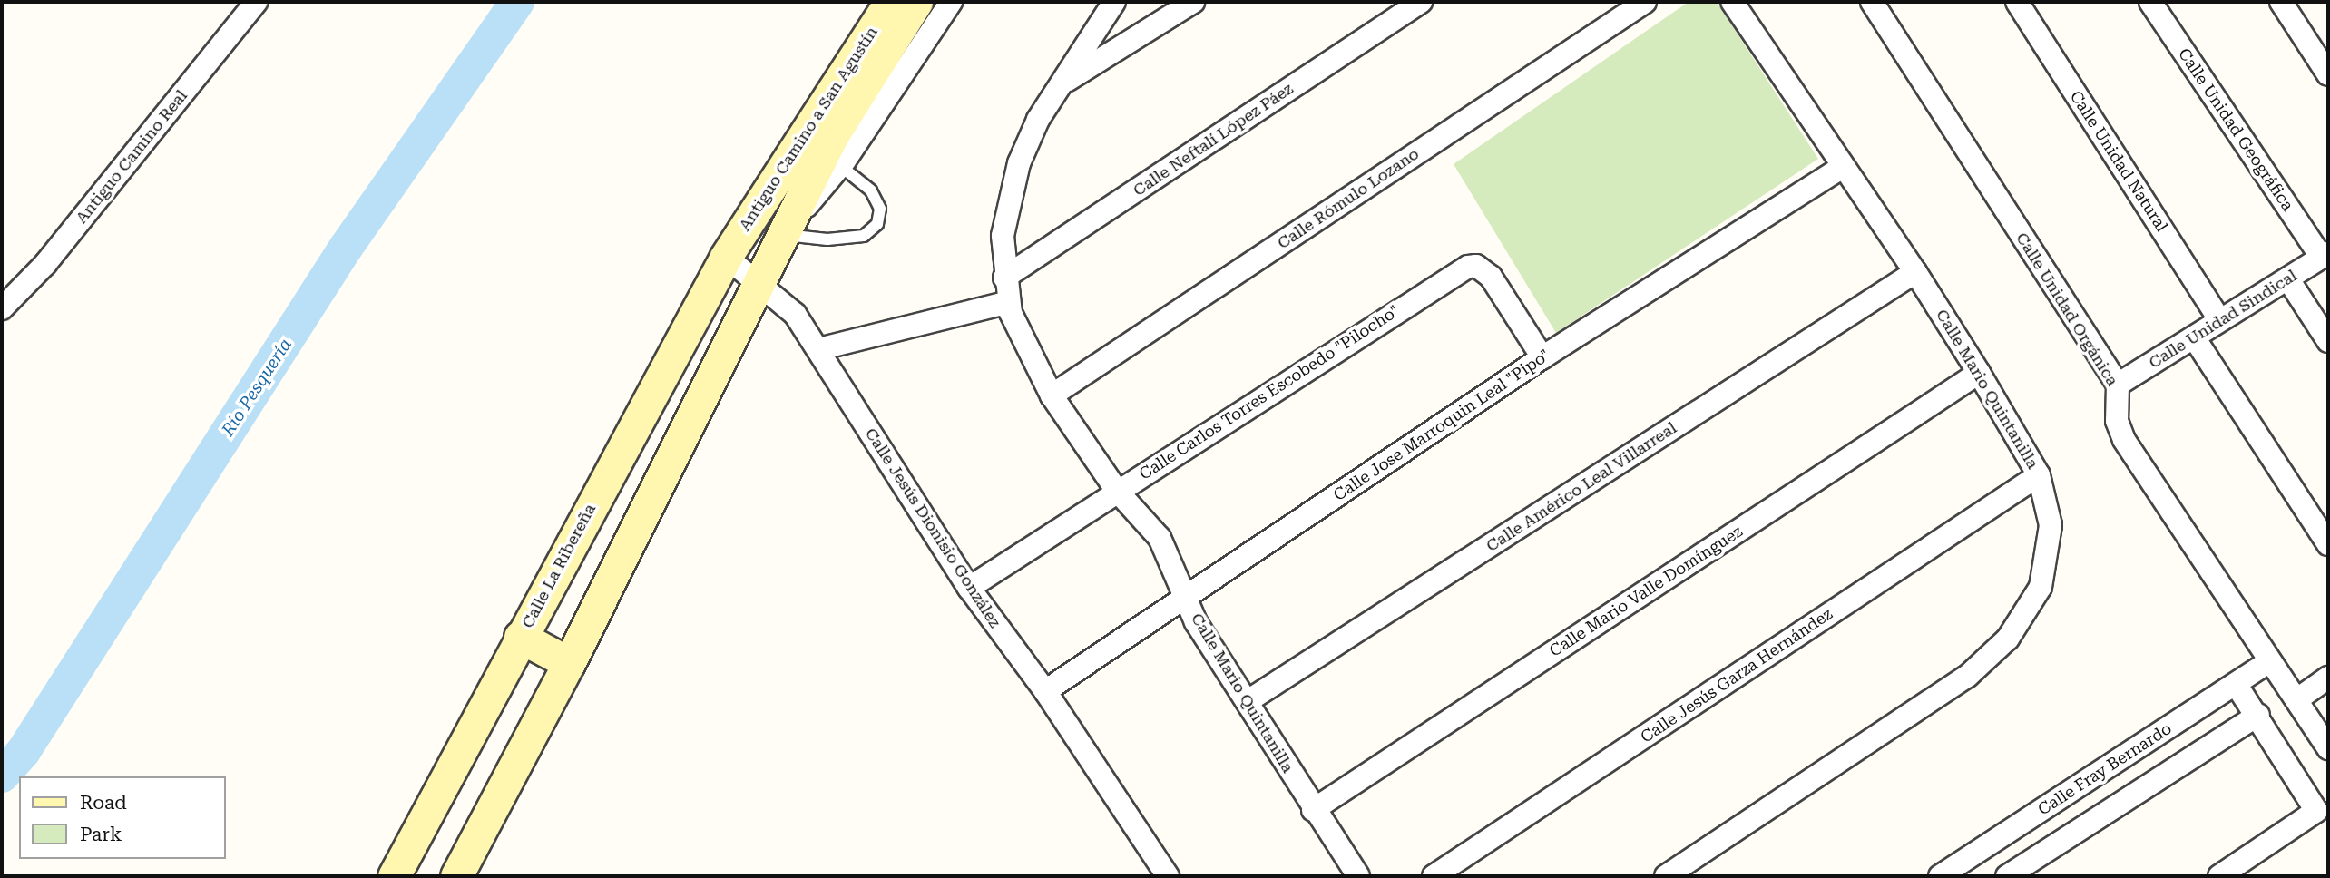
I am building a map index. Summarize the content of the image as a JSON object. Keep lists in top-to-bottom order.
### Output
{
  "streets": {
    "street": [
      "Antiguo Camino a San Agustín",
      "Calle Unidad Geográfica",
      "Calle Neftalí López Páez",
      "Antiguo Camino Real",
      "Calle Unidad Natural",
      "Calle Rómulo Lozano",
      "Calle Unidad Orgánica",
      "Calle Unidad Sindical",
      "Calle Mario Quintanilla",
      "Calle Carlos Torres Escobedo \"Pilocho\"",
      "Calle Jose Marroquin Leal \"Pipo\"",
      "Calle Américo Leal Villarreal",
      "Calle Jesús Dionisio González",
      "Calle La Ribereña",
      "Calle Mario Valle Domínguez",
      "Calle Jesús Garza Hernández",
      "Calle Fray Bernardo"
    ]
  },
  "crossings": [
    ["Antiguo Camino a San Agustín", "Calle Jesús Dionisio González"],
    ["Antiguo Camino a San Agustín", "Calle La Ribereña"],
    ["Calle Unidad Geográfica", "Calle Unidad Sindical"],
    ["Calle Neftalí López Páez", "Calle Mario Quintanilla"],
    ["Calle Unidad Natural", "Calle Unidad Sindical"],
    ["Calle Rómulo Lozano", "Calle Mario Quintanilla"],
    ["Calle Unidad Orgánica", "Calle Unidad Sindical"],
    ["Calle Unidad Orgánica", "Calle Fray Bernardo"],
    ["Calle Mario Quintanilla", "Calle Carlos Torres Escobedo \"Pilocho\""],
    ["Calle Mario Quintanilla", "Calle Jose Marroquin Leal \"Pipo\""],
    ["Calle Mario Quintanilla", "Calle Américo Leal Villarreal"],
    ["Calle Mario Quintanilla", "Calle Mario Valle Domínguez"],
    ["Calle Mario Quintanilla", "Calle Jesús Garza Hernández"],
    ["Calle Carlos Torres Escobedo \"Pilocho\"", "Calle Jose Marroquin Leal \"Pipo\""],
    ["Calle Carlos Torres Escobedo \"Pilocho\"", "Calle Jesús Dionisio González"],
    ["Calle Jose Marroquin Leal \"Pipo\"", "Calle Jesús Dionisio González"],
    ["Calle Jesús Dionisio González", "Calle La Ribereña"]
  ],
  "water": ["Río Pesquería"],
  "legend": ["Road", "Park"]
}
